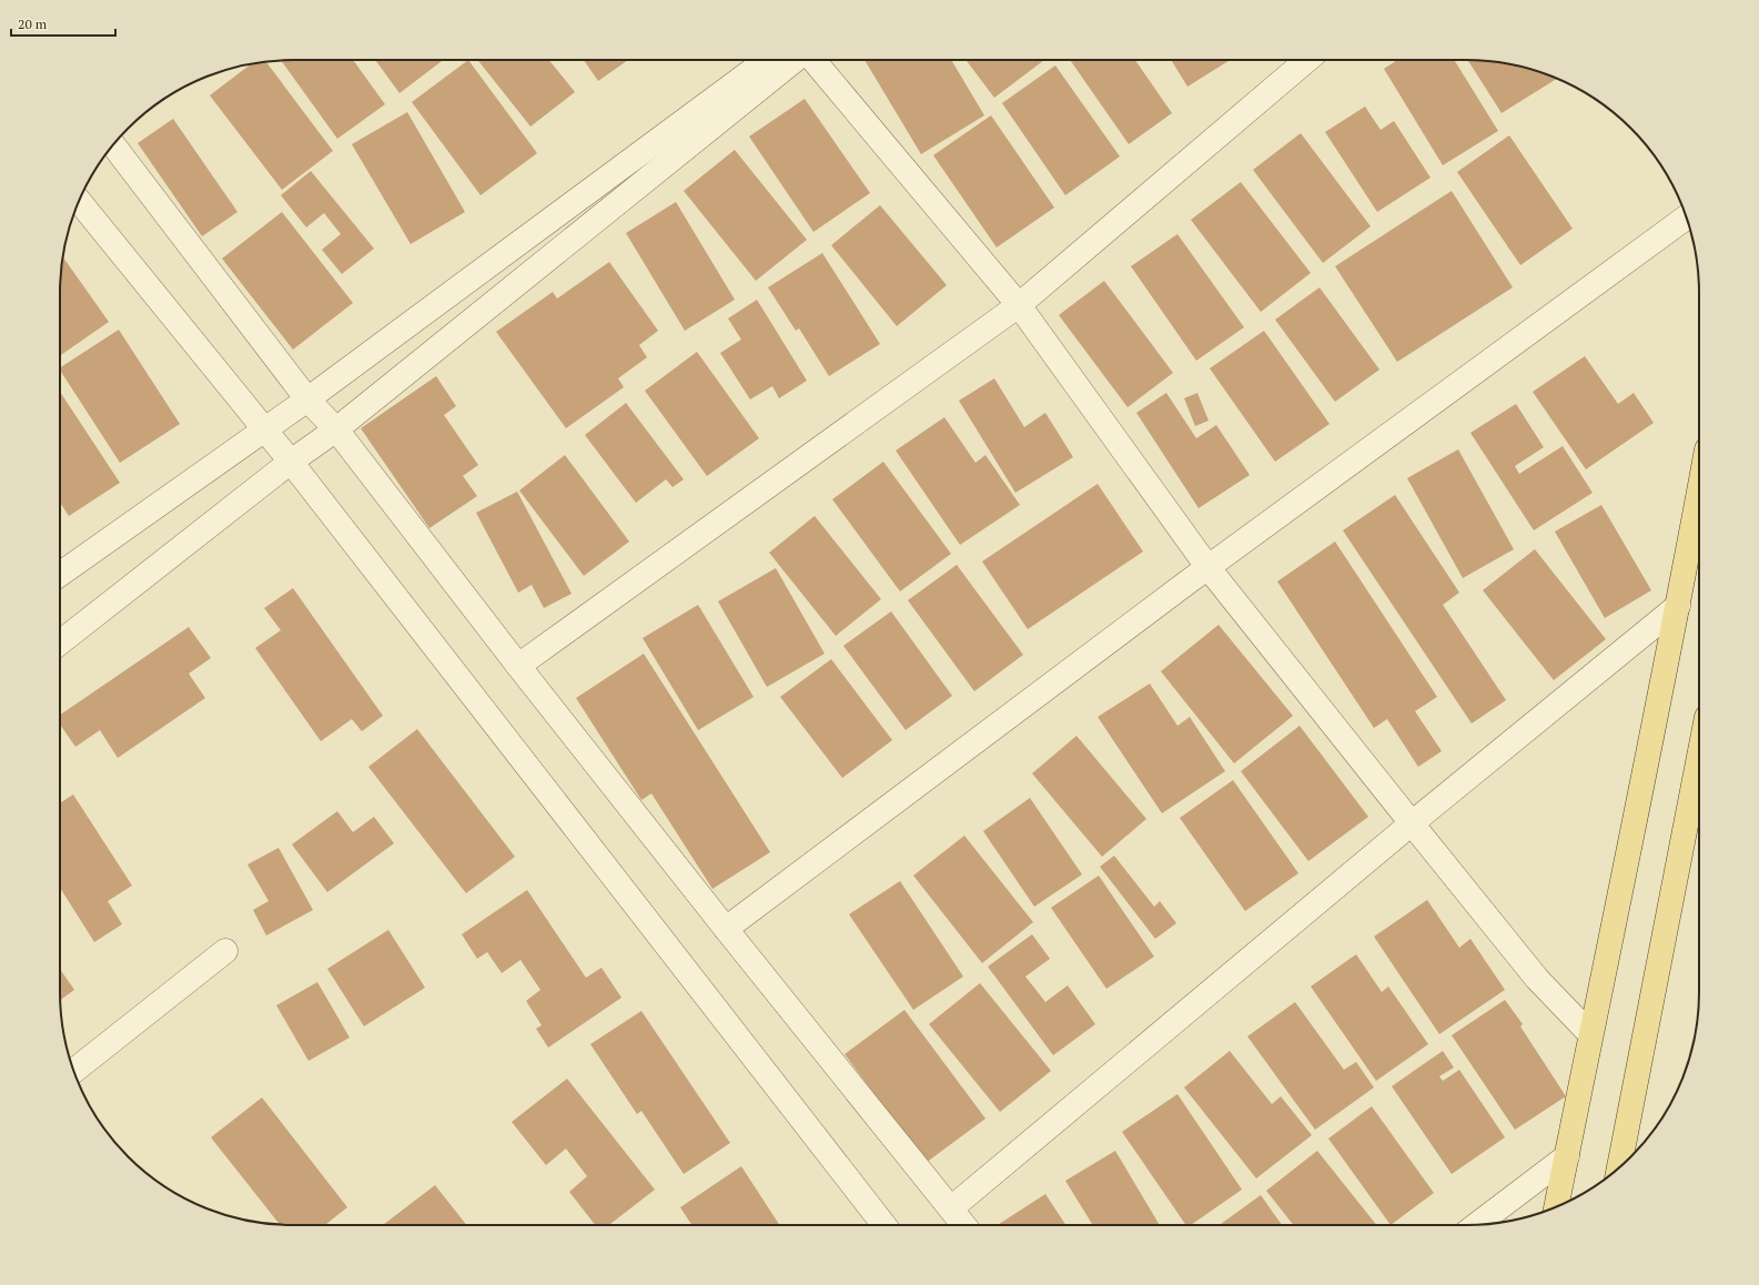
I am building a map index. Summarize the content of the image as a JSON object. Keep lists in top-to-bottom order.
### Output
{
  "scale_bar": "20 m"
}
